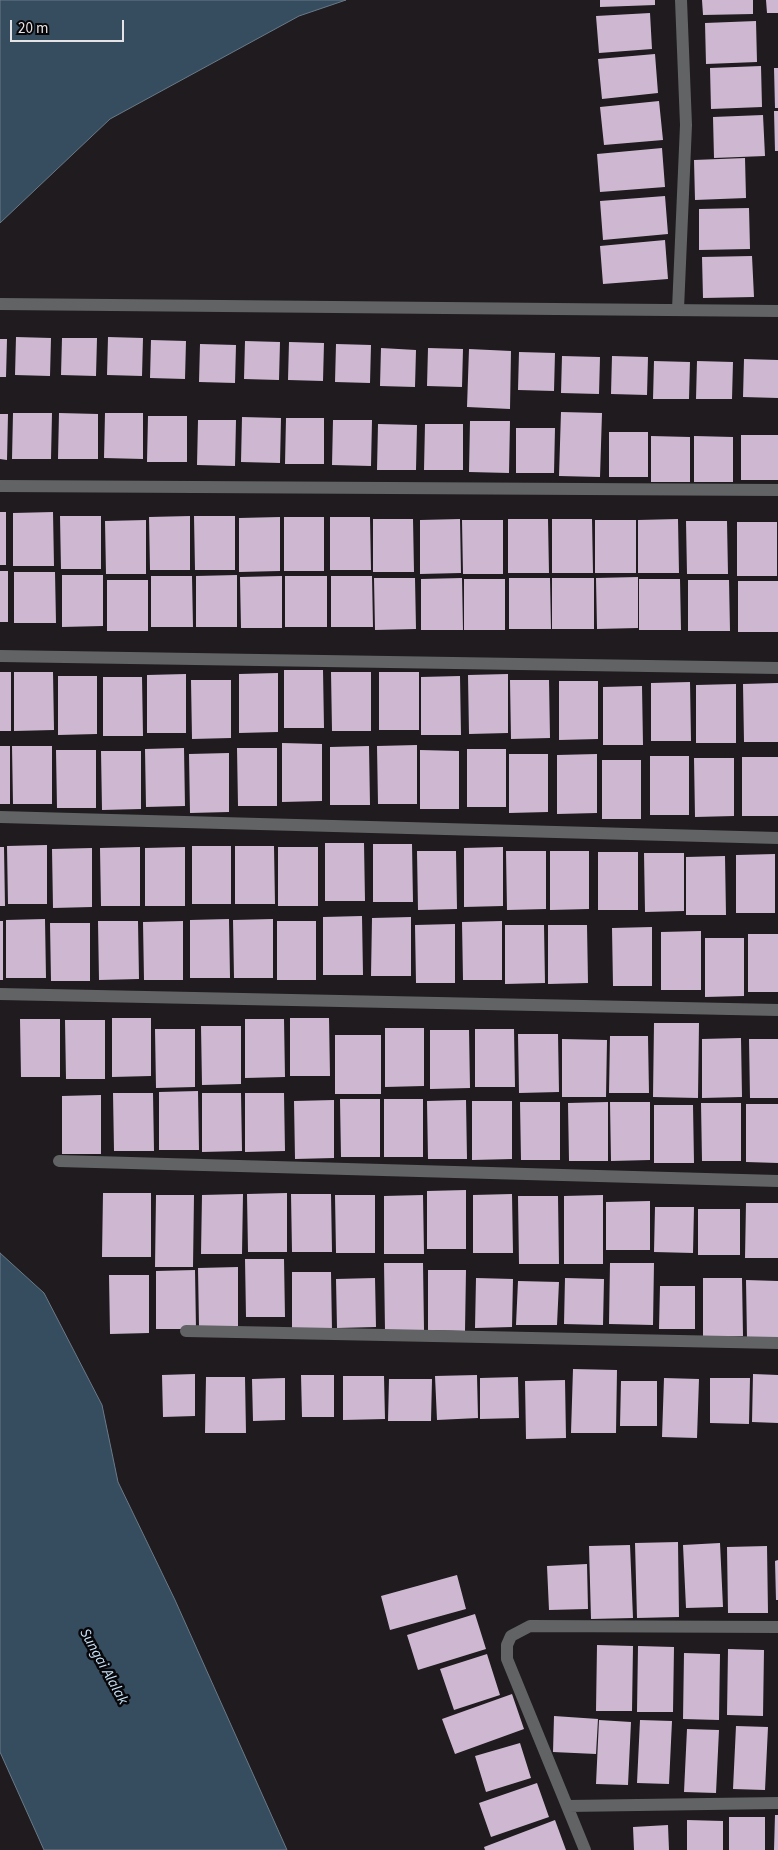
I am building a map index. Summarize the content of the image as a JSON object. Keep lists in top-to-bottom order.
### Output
{
  "water": ["Sungai Alalak"],
  "scale_bar": "20 m"
}
